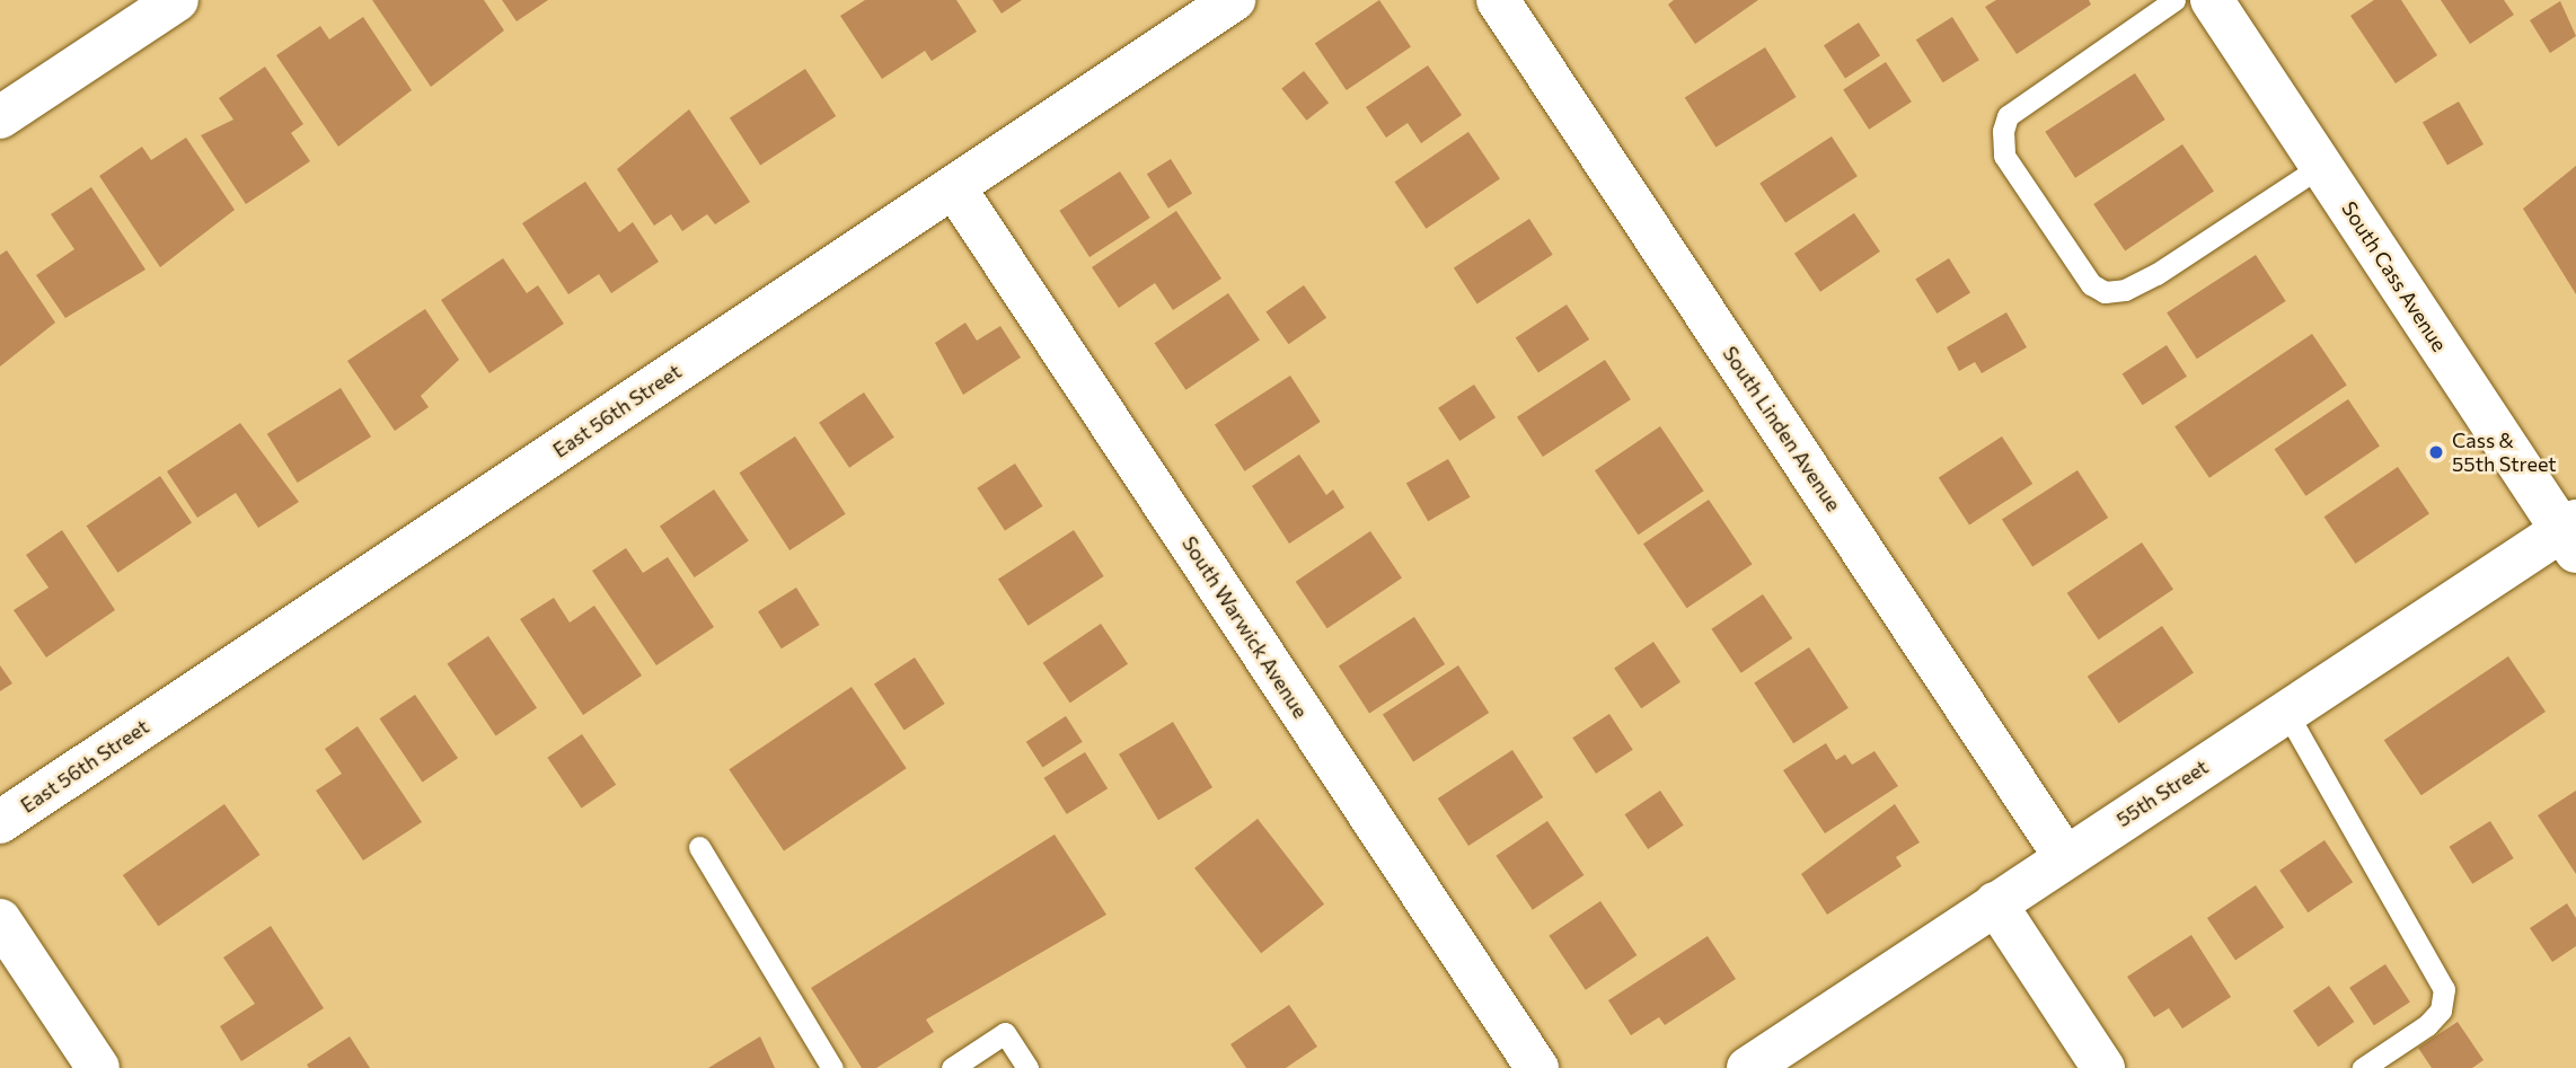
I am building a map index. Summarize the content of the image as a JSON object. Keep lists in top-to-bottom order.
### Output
{
  "streets": {
    "street": [
      "South Cass Avenue",
      "East 56th Street",
      "South Linden Avenue",
      "South Warwick Avenue",
      "55th Street"
    ]
  },
  "crossings": [
    ["South Cass Avenue", "55th Street"],
    ["East 56th Street", "South Warwick Avenue"],
    ["South Linden Avenue", "55th Street"]
  ],
  "places": ["Cass & 55th Street"]
}
